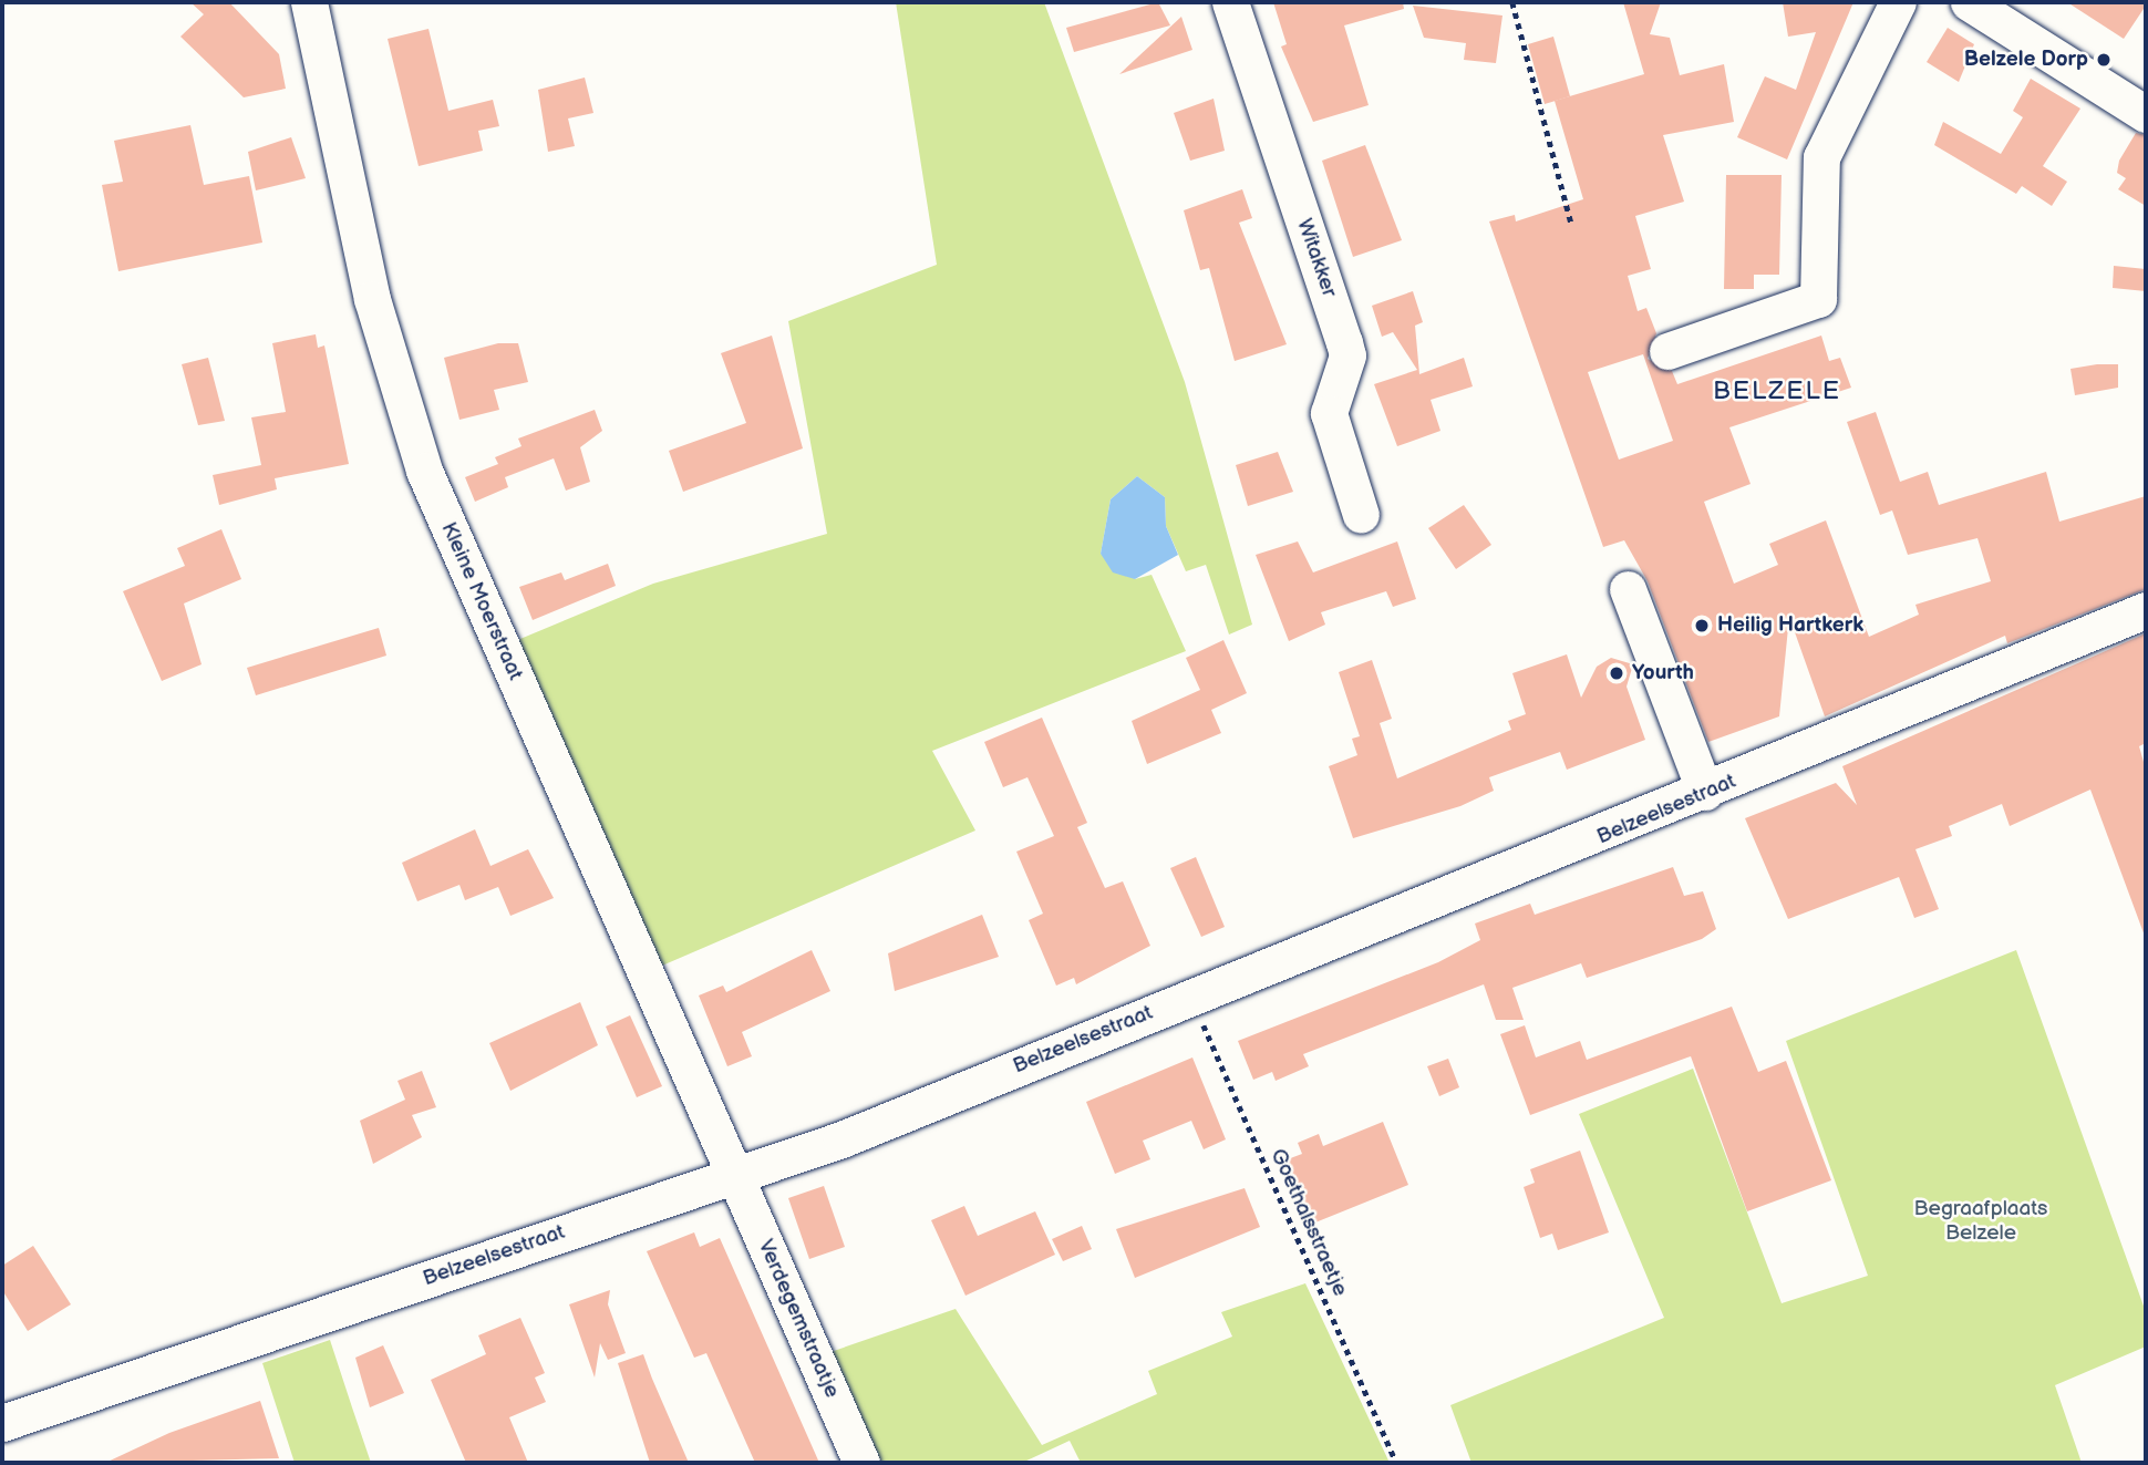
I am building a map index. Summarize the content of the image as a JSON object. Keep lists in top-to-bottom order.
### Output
{
  "streets": {
    "street": [
      "Witakker",
      "Kleine Moerstraat",
      "Belzeelsestraat",
      "Verdegemstraatje"
    ],
    "path": ["Goethalsstraetje"]
  },
  "crossings": [
    ["Kleine Moerstraat", "Belzeelsestraat"],
    ["Kleine Moerstraat", "Verdegemstraatje"],
    ["Belzeelsestraat", "Goethalsstraetje"],
    ["Belzeelsestraat", "Verdegemstraatje"]
  ],
  "districts": ["BELZELE"],
  "parks": ["Begraafplaats Belzele"],
  "places": ["Belzele Dorp", "Heilig Hartkerk", "Yourth"]
}
